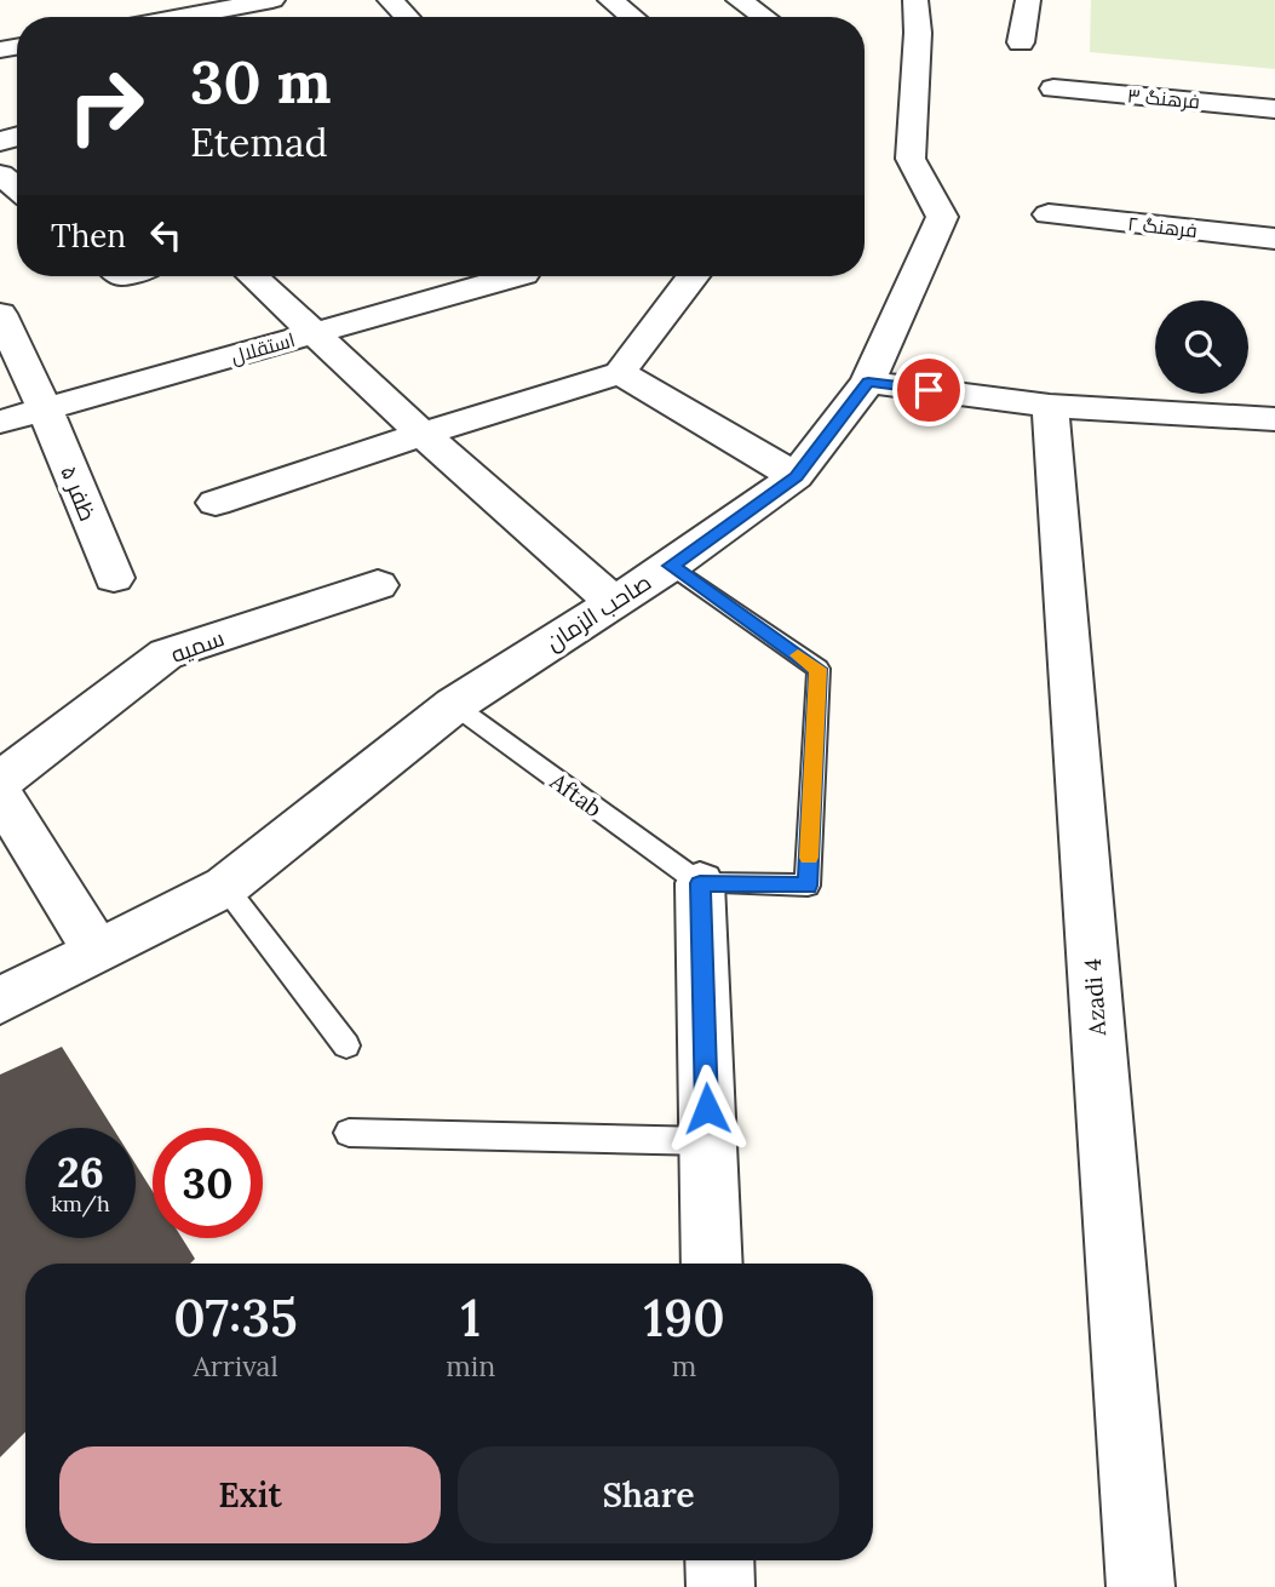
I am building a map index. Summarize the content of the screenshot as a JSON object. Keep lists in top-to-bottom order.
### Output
{
  "streets": {
    "street": [
      "فرهنگ ۳",
      "فرهنگ ۲",
      "استقلال",
      "ظفر ۵",
      "صاحب الزمان",
      "سمیه",
      "Azadi 4"
    ],
    "lane": ["Aftab"]
  },
  "crossings": [
    ["استقلال", "ظفر ۵"],
    ["صاحب الزمان", "Aftab"]
  ],
  "page": {
    "turn": ["30 m", "Etemad"],
    "then": "Then",
    "speed": "26 km/h",
    "limit": "30",
    "eta": [
      "07:35",
      "Arrival",
      "1",
      "min",
      "190",
      "m"
    ],
    "buttons": ["Exit", "Share"]
  }
}
